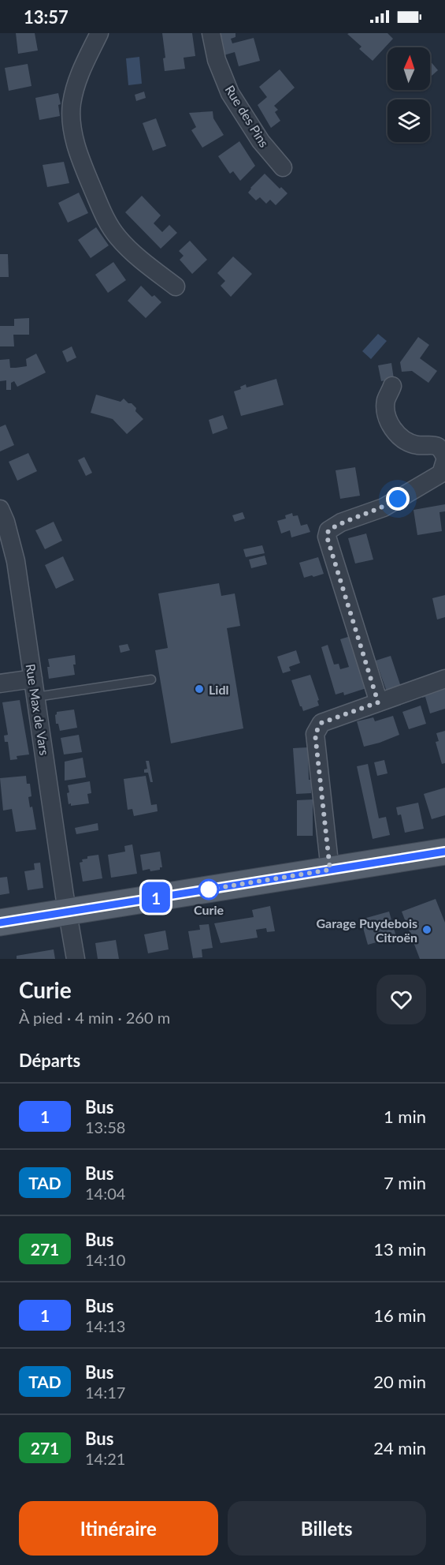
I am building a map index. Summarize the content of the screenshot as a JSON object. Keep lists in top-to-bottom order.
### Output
{
  "streets": {
    "street": ["Rue des Pins", "Rue Max de Vars"]
  },
  "places": ["Lidl", "Curie", "Garage Puydebois Citroën"],
  "lines": ["bus line 1"],
  "north": "top",
  "page": {
    "status": "13:57",
    "on_map": "1",
    "heading": [
      ["Curie", "À pied · 4 min · 260 m"],
      "Départs"
    ],
    "list": [
      {
        "mark": "1",
        "name": "Bus",
        "note": "13:58",
        "value": "1 min"
      },
      {
        "mark": "TAD",
        "name": "Bus",
        "note": "14:04",
        "value": "7 min"
      },
      {
        "mark": "271",
        "name": "Bus",
        "note": "14:10",
        "value": "13 min"
      },
      {
        "mark": "1",
        "name": "Bus",
        "note": "14:13",
        "value": "16 min"
      },
      {
        "mark": "TAD",
        "name": "Bus",
        "note": "14:17",
        "value": "20 min"
      },
      {
        "mark": "271",
        "name": "Bus",
        "note": "14:21",
        "value": "24 min"
      }
    ],
    "buttons": ["Itinéraire", "Billets"]
  }
}
